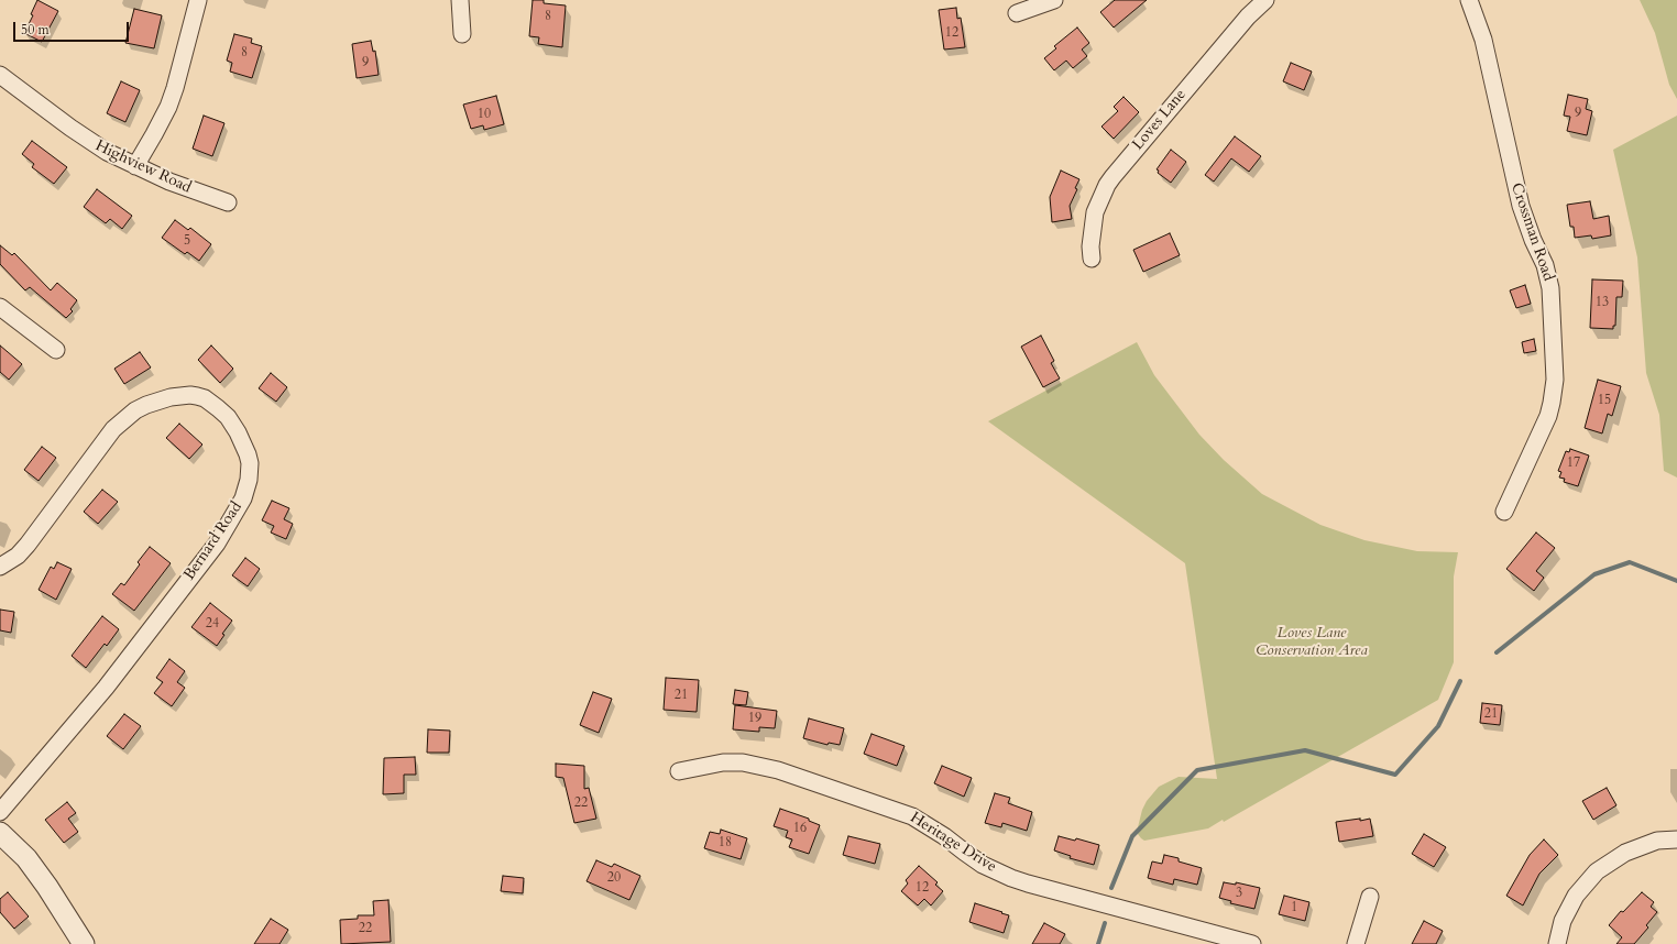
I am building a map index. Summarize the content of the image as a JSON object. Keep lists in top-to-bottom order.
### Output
{
  "streets": {
    "street": [
      "Loves Lane",
      "Highview Road",
      "Crossman Road",
      "Bernard Road",
      "Heritage Drive"
    ]
  },
  "parks": ["Loves Lane Conservation Area"],
  "house_numbers": [
    "8",
    "12",
    "8",
    "9",
    "9",
    "10",
    "5",
    "13",
    "15",
    "17",
    "24",
    "21",
    "21",
    "19",
    "22",
    "16",
    "18",
    "20",
    "12",
    "3",
    "1",
    "22"
  ],
  "scale_bar": "50 m"
}
